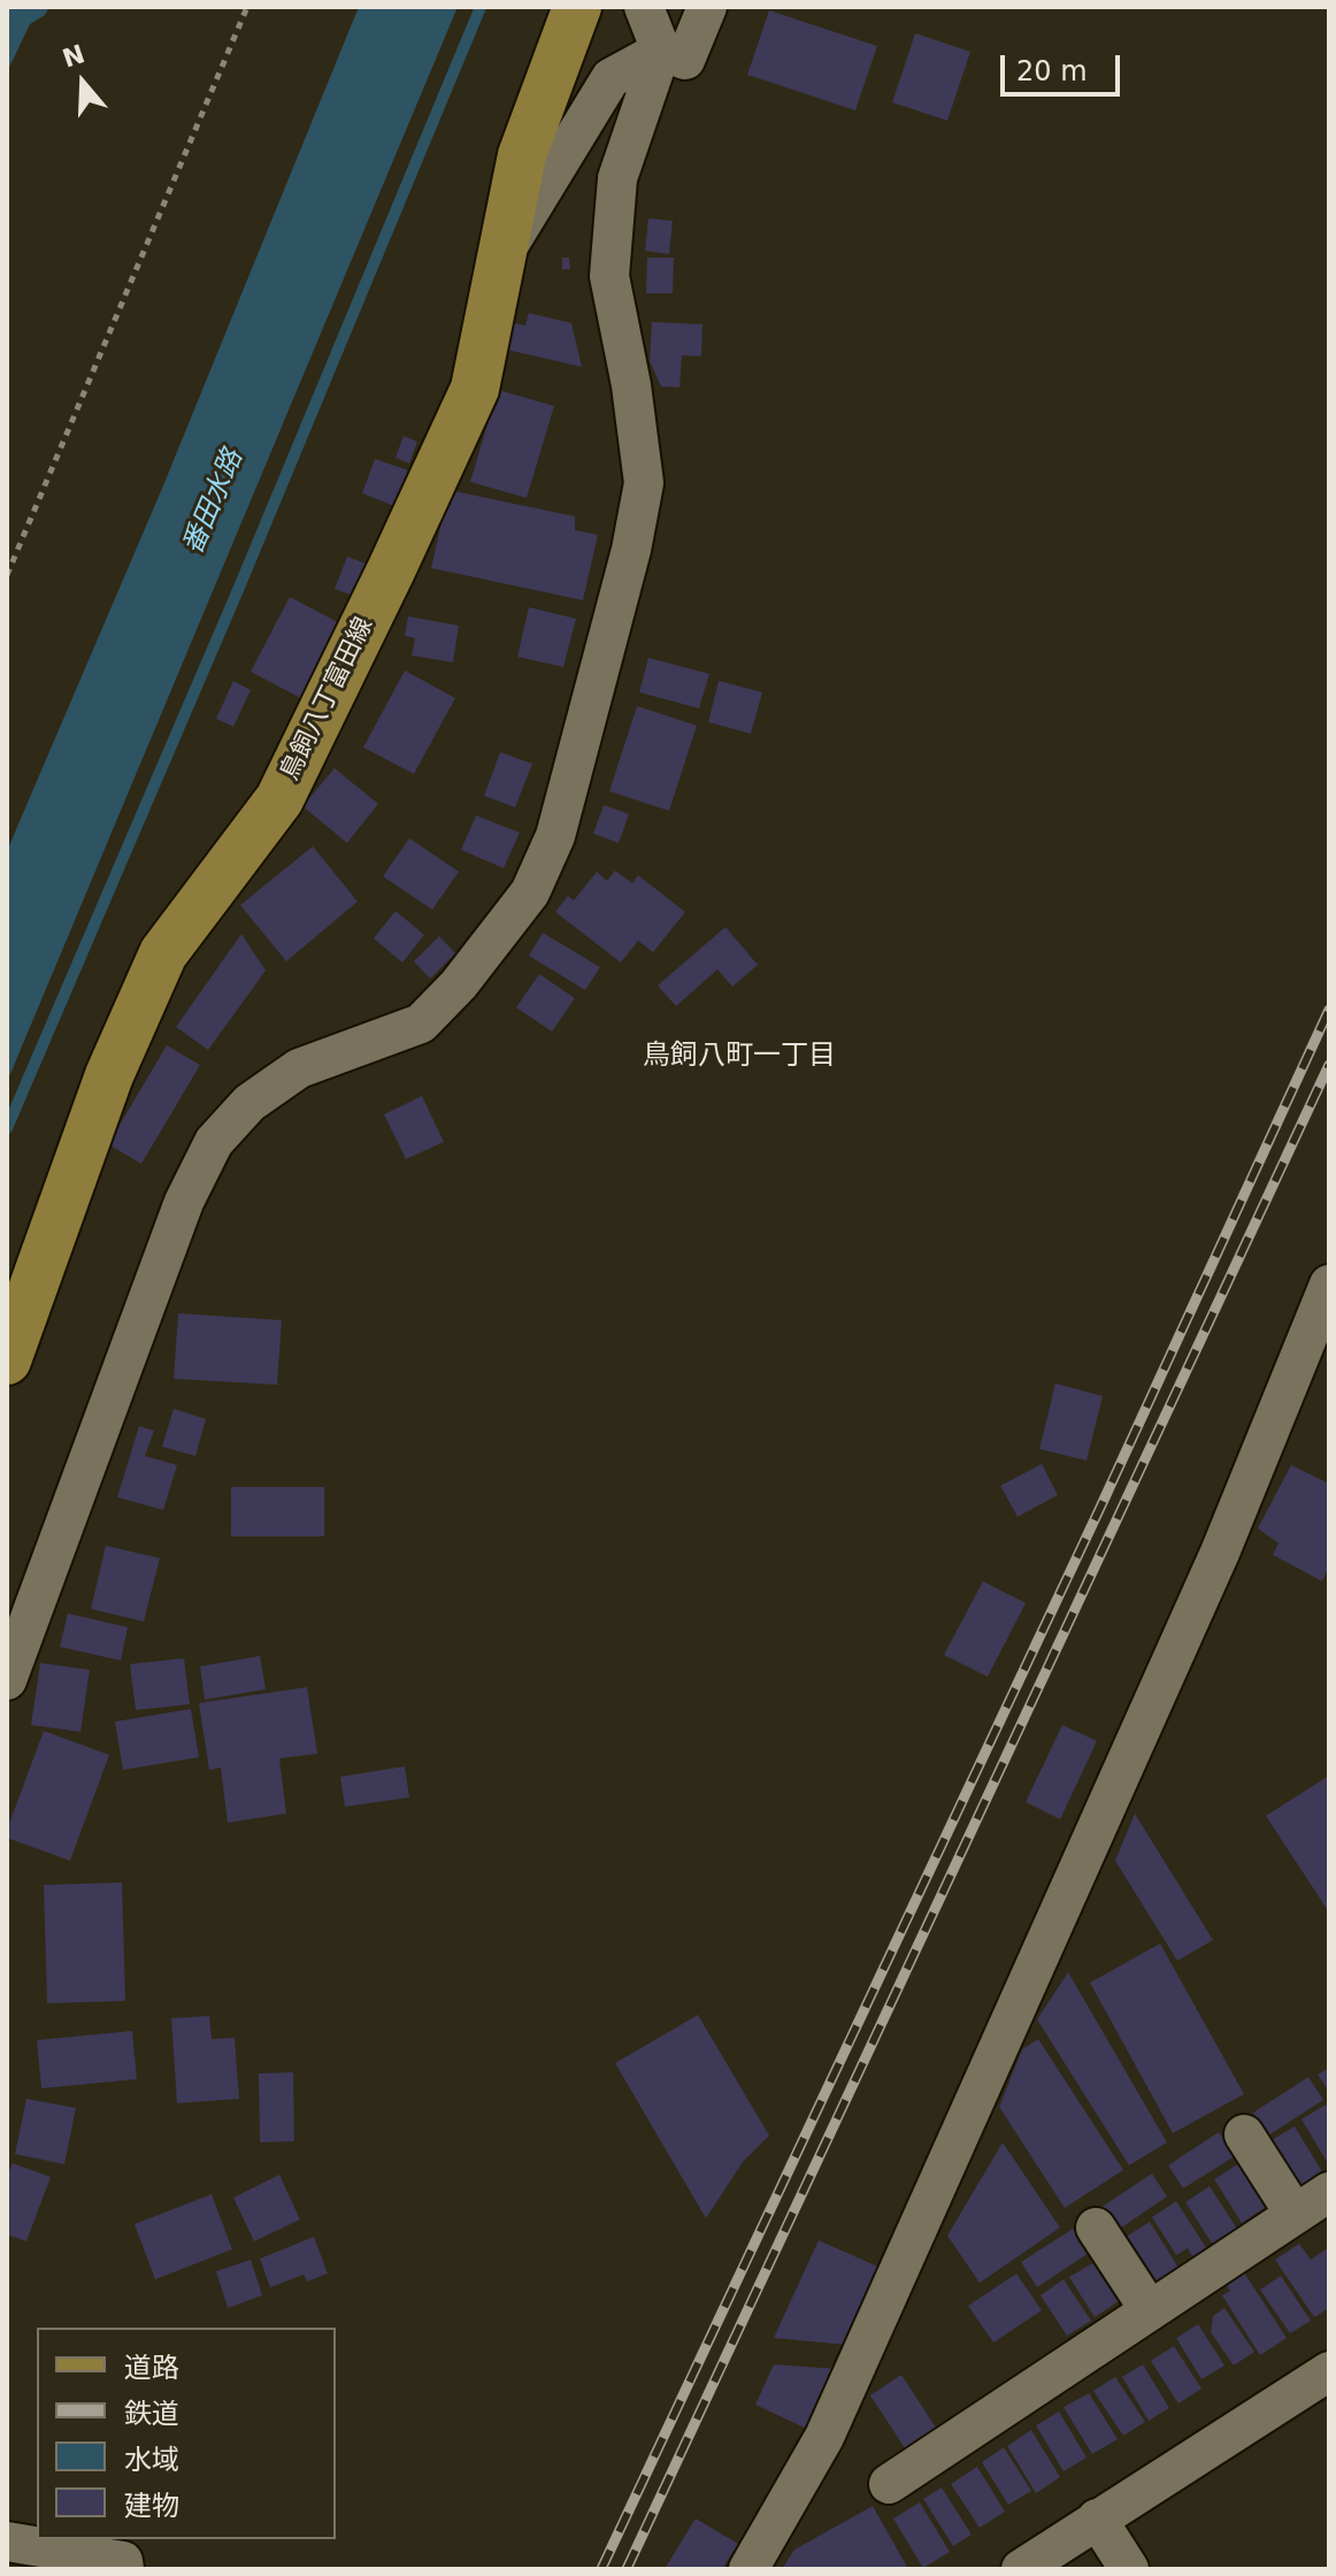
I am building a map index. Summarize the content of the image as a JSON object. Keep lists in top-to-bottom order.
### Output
{
  "streets": {
    "main road": ["鳥飼八丁富田線"]
  },
  "districts": ["鳥飼八町一丁目"],
  "water": ["番田水路"],
  "legend": [
    "道路",
    "鉄道",
    "水域",
    "建物"
  ],
  "scale_bar": "20 m",
  "north": "top"
}
